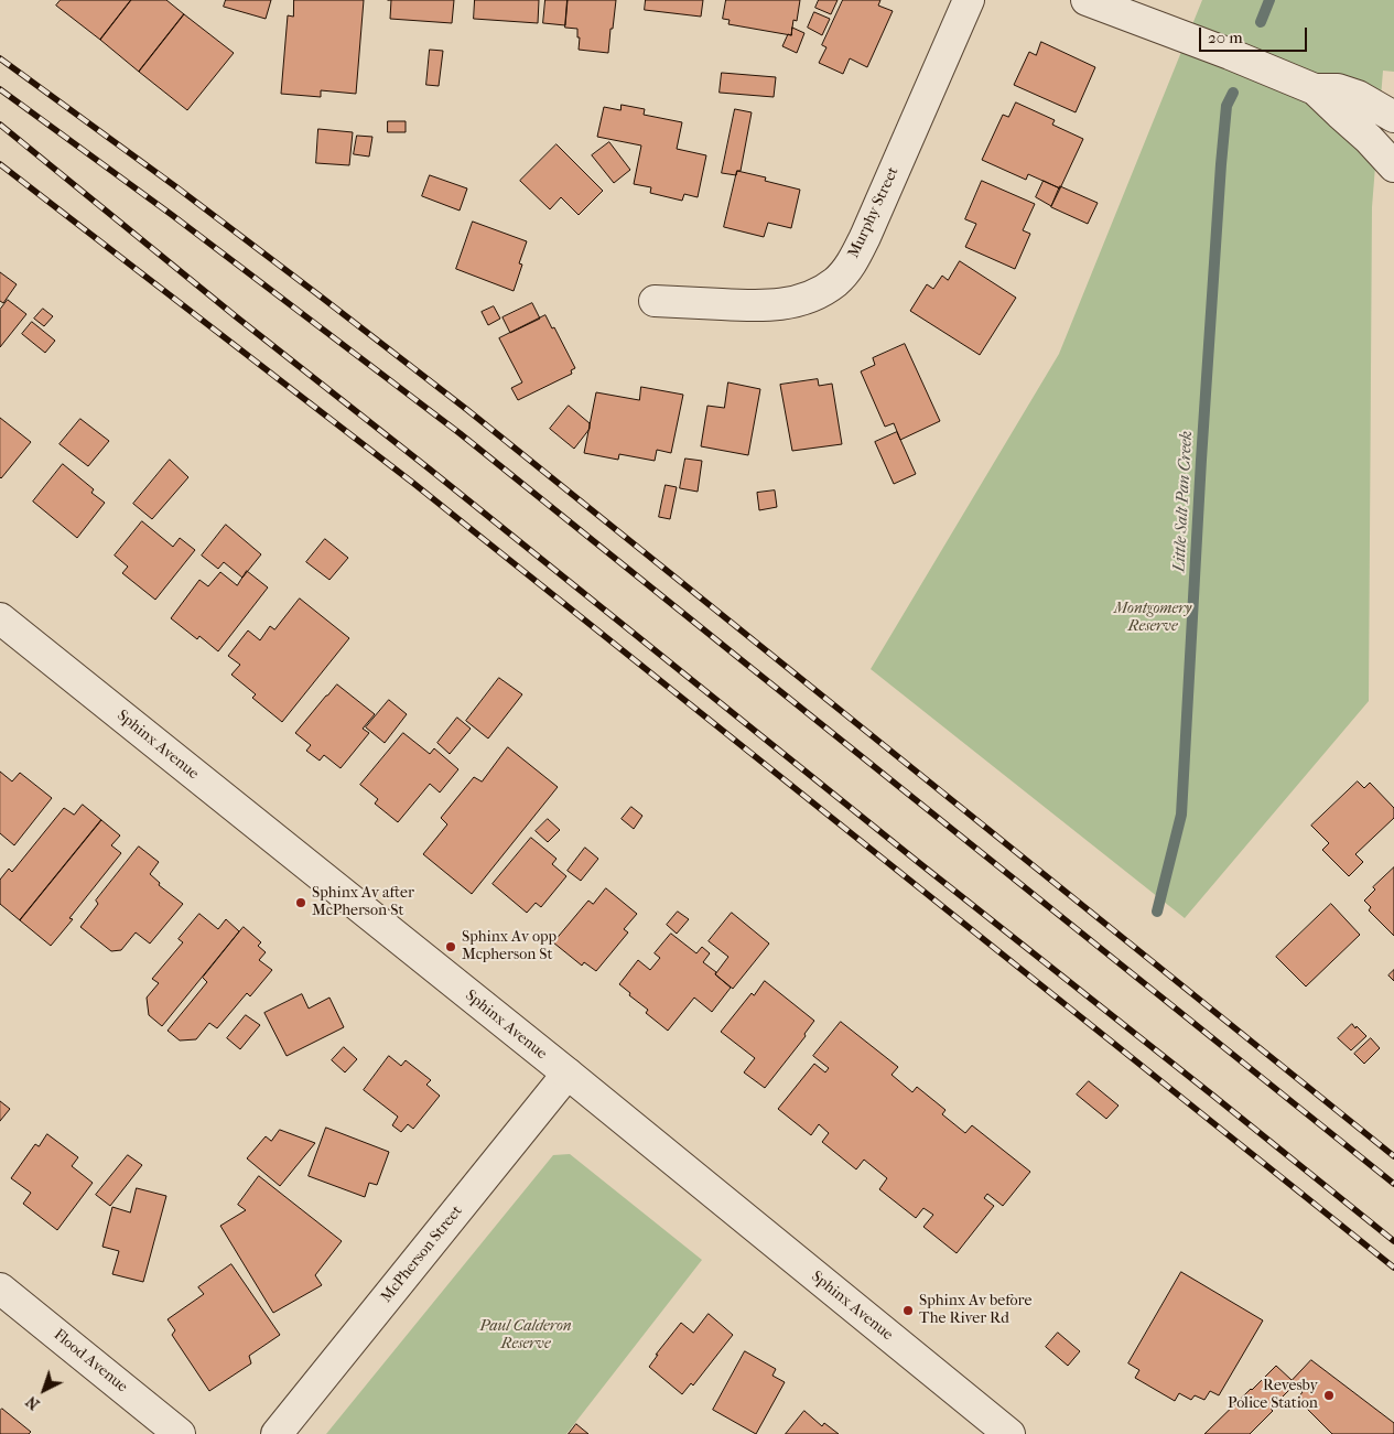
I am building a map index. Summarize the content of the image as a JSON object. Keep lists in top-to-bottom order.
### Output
{
  "streets": {
    "street": [
      "Murphy Street",
      "Sphinx Avenue",
      "McPherson Street",
      "Flood Avenue"
    ]
  },
  "crossings": [
    ["Sphinx Avenue", "McPherson Street"]
  ],
  "water": ["Little Salt Pan Creek"],
  "parks": ["Montgomery Reserve", "Paul Calderon Reserve"],
  "places": [
    "Sphinx Av after McPherson St",
    "Sphinx Av opp Mcpherson St",
    "Sphinx Av before The River Rd",
    "Revesby Police Station"
  ],
  "scale_bar": "20 m",
  "north": "bottom left"
}
